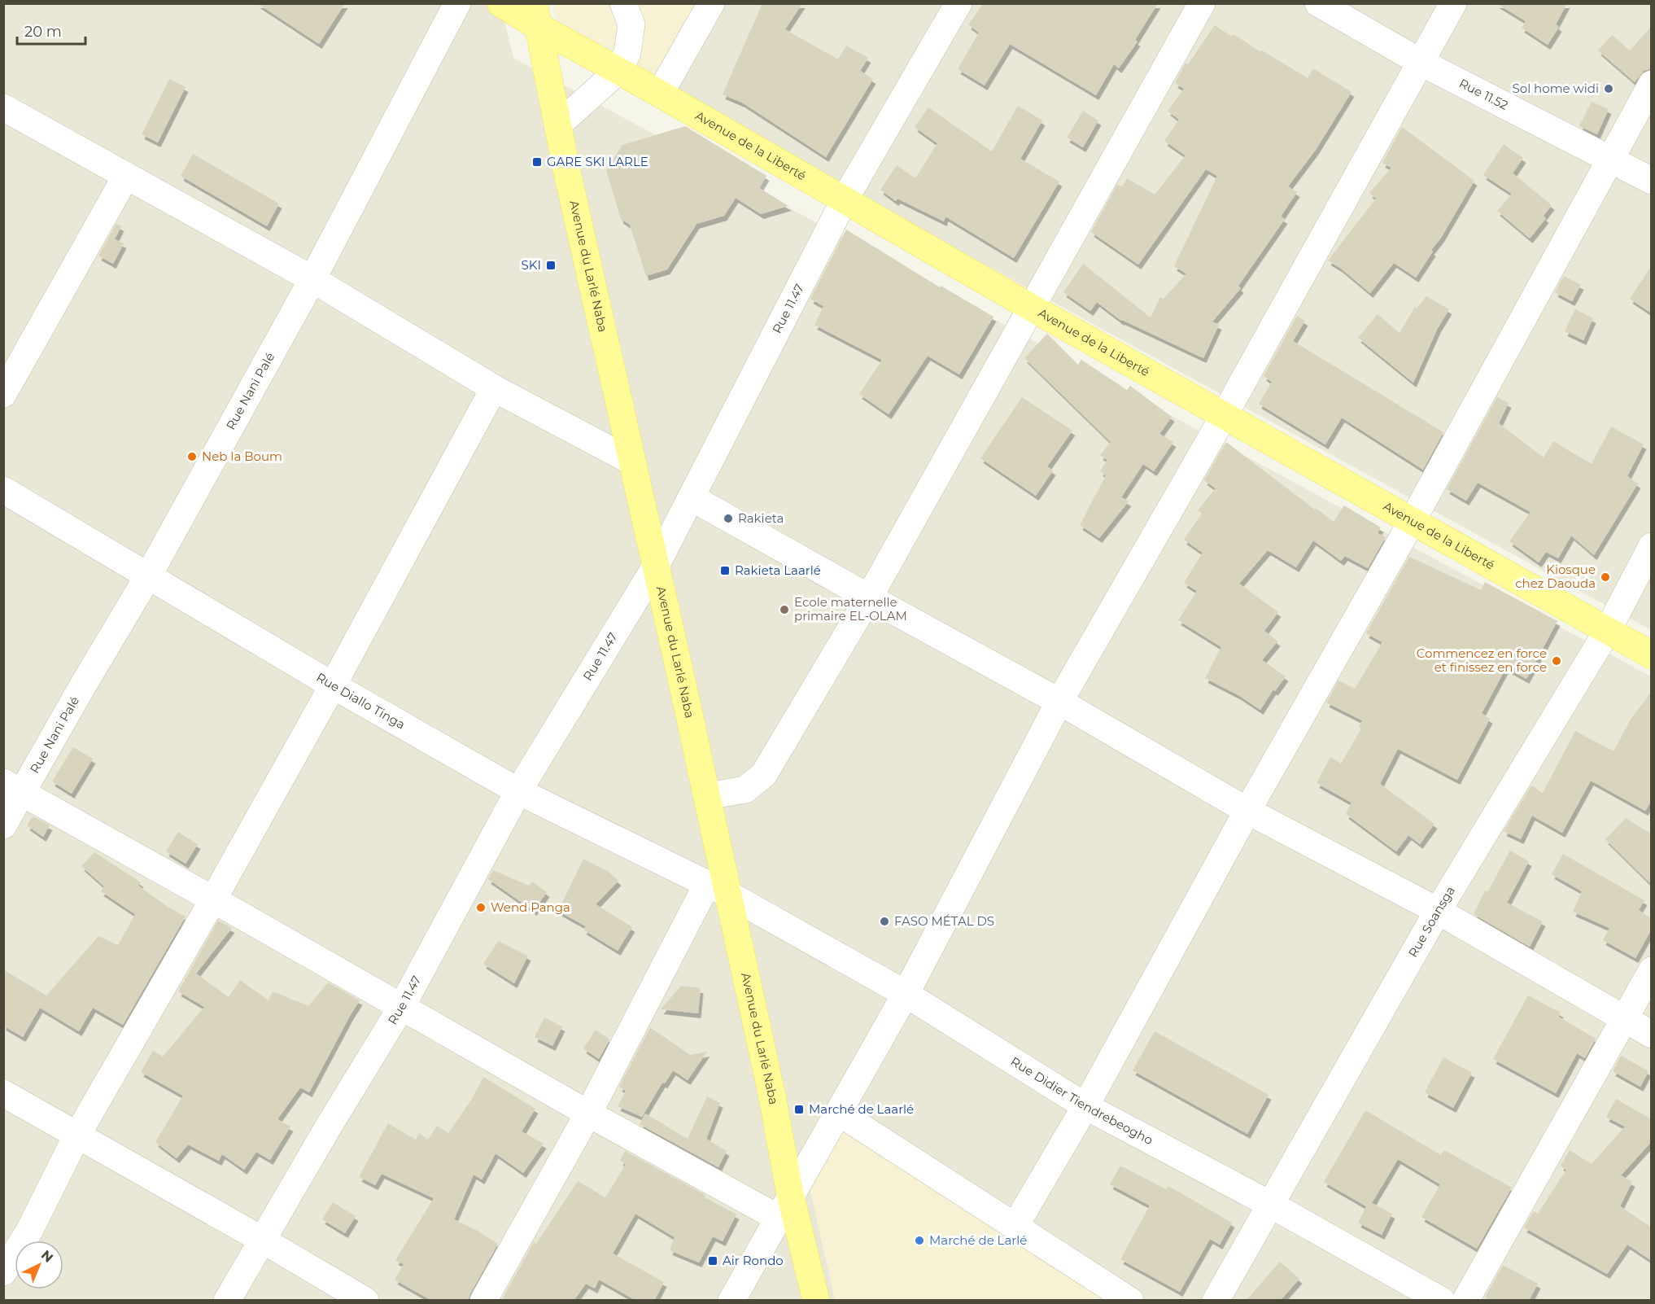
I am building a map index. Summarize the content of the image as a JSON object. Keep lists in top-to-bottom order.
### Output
{
  "streets": {
    "main road": ["Avenue de la Liberté", "Avenue du Larlé Naba"],
    "street": [
      "Rue 11.52",
      "Rue 11.47",
      "Rue Nani Palé",
      "Rue Diallo Tinga",
      "Rue Soansga",
      "Rue Didier Tiendrebeogho"
    ]
  },
  "crossings": [
    ["Avenue de la Liberté", "Avenue du Larlé Naba"],
    ["Avenue de la Liberté", "Rue 11.47"],
    ["Avenue de la Liberté", "Rue Soansga"],
    ["Avenue du Larlé Naba", "Rue 11.47"],
    ["Avenue du Larlé Naba", "Rue Diallo Tinga"],
    ["Avenue du Larlé Naba", "Rue Didier Tiendrebeogho"],
    ["Rue 11.47", "Rue Diallo Tinga"],
    ["Rue Nani Palé", "Rue Diallo Tinga"],
    ["Rue Diallo Tinga", "Rue Didier Tiendrebeogho"],
    ["Rue Soansga", "Rue Didier Tiendrebeogho"]
  ],
  "places": {
    "other": [
      "Sol home widi",
      "Neb la Boum",
      "Rakieta",
      "Kiosque chez Daouda",
      "Ecole maternelle primaire EL-OLAM",
      "Commencez en force et finissez en force",
      "Wend Panga",
      "FASO MÉTAL DS",
      "Marché de Larlé"
    ],
    "transit": [
      "GARE SKI LARLE",
      "SKI",
      "Rakieta Laarlé",
      "Marché de Laarlé",
      "Air Rondo"
    ]
  },
  "scale_bar": "20 m",
  "north": "top right"
}
